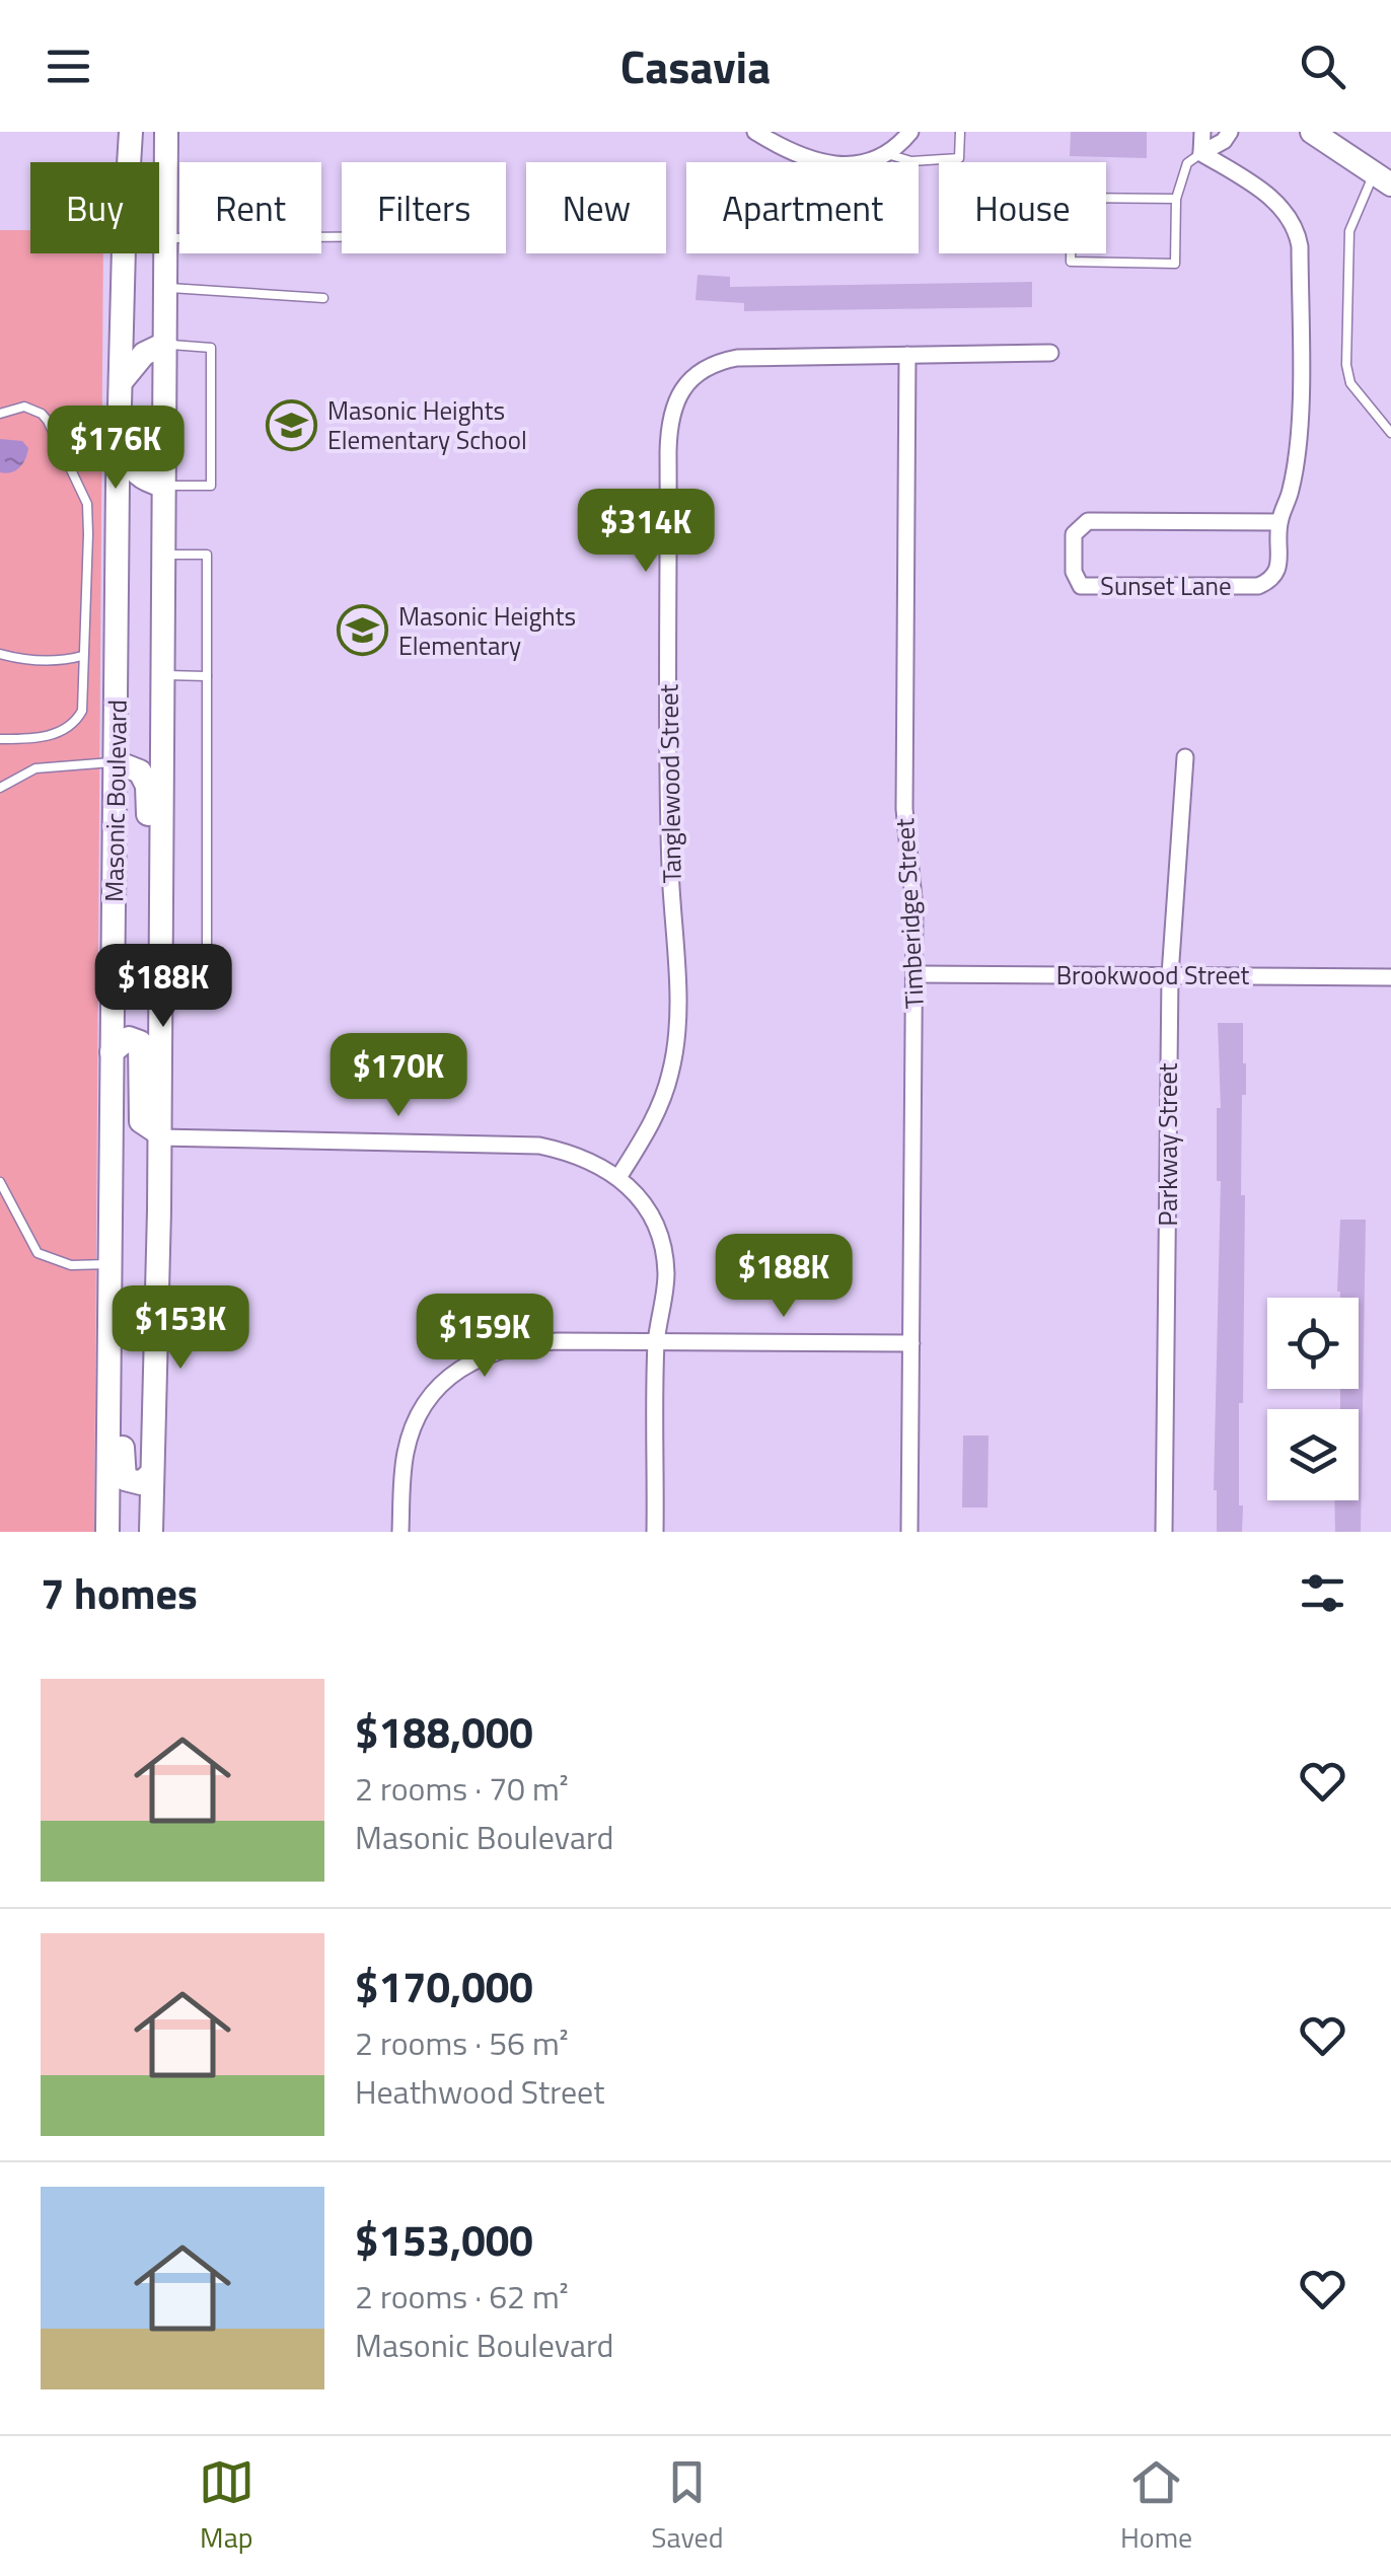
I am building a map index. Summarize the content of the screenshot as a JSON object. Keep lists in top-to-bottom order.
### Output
{
  "streets": {
    "main road": ["Masonic Boulevard"],
    "street": [
      "Sunset Lane",
      "Tanglewood Street",
      "Timberidge Street",
      "Brookwood Street",
      "Parkway Street"
    ]
  },
  "crossings": [
    ["Tanglewood Street", "Timberidge Street"],
    ["Timberidge Street", "Brookwood Street"],
    ["Brookwood Street", "Parkway Street"]
  ],
  "places": {
    "school or university": ["Masonic Heights Elementary School", "Masonic Heights Elementary"]
  },
  "page": {
    "header": "Casavia",
    "chip": [
      "Buy",
      "Rent",
      "Filters",
      "New",
      "Apartment",
      "House"
    ],
    "price": [
      "$176K",
      "$314K",
      "$188K",
      "$170K",
      "$188K",
      "$153K",
      "$159K"
    ],
    "heading": "7 homes",
    "list": [
      {
        "name": "$188,000",
        "note": "2 rooms · 70 m² · Masonic Boulevard"
      },
      {
        "name": "$170,000",
        "note": "2 rooms · 56 m² · Heathwood Street"
      },
      {
        "name": "$153,000",
        "note": "2 rooms · 62 m² · Masonic Boulevard"
      }
    ],
    "tabs": ["Map", "Saved", "Home"]
  }
}
